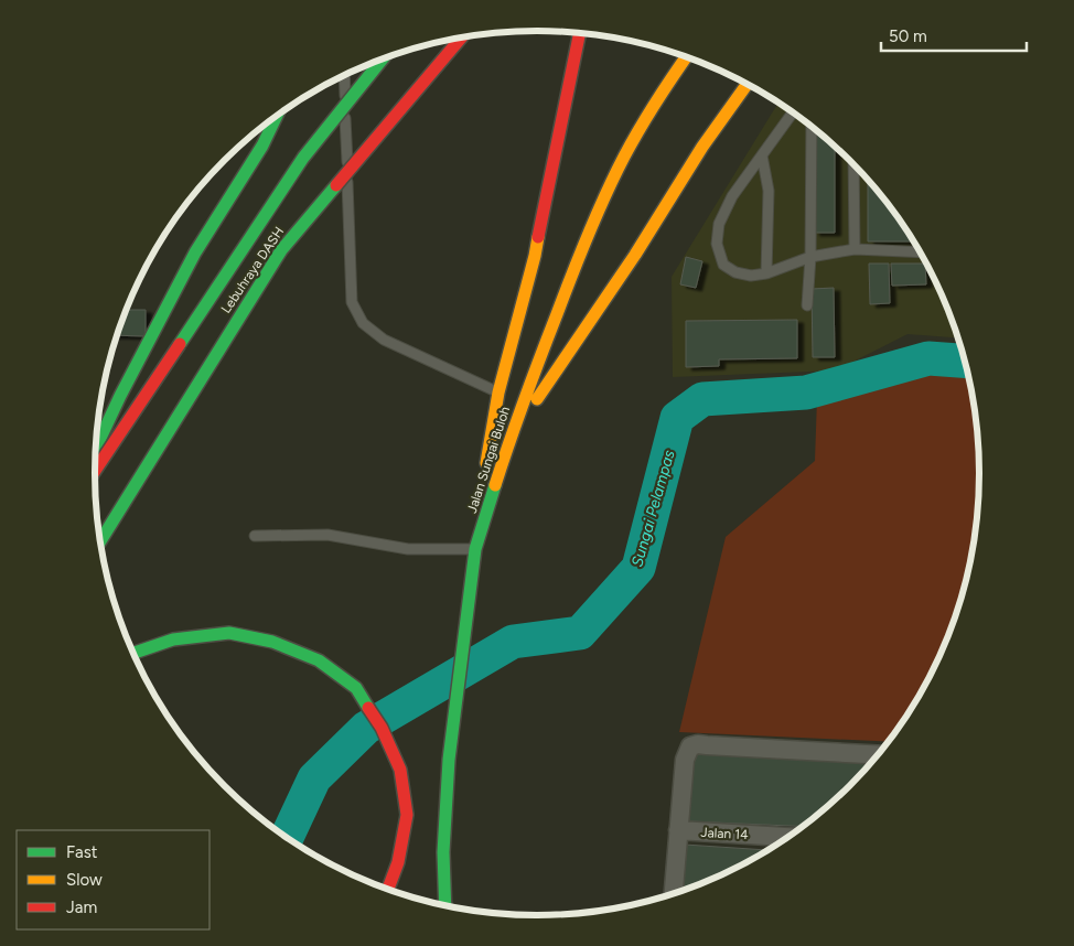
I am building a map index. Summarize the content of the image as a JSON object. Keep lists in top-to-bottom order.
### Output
{
  "streets": {
    "highway": ["Lebuhraya DASH", "Jalan Sungai Buloh"],
    "street": ["Jalan 14"]
  },
  "water": ["Sungai Pelampas"],
  "legend": ["Fast", "Slow", "Jam"],
  "scale_bar": "50 m"
}
